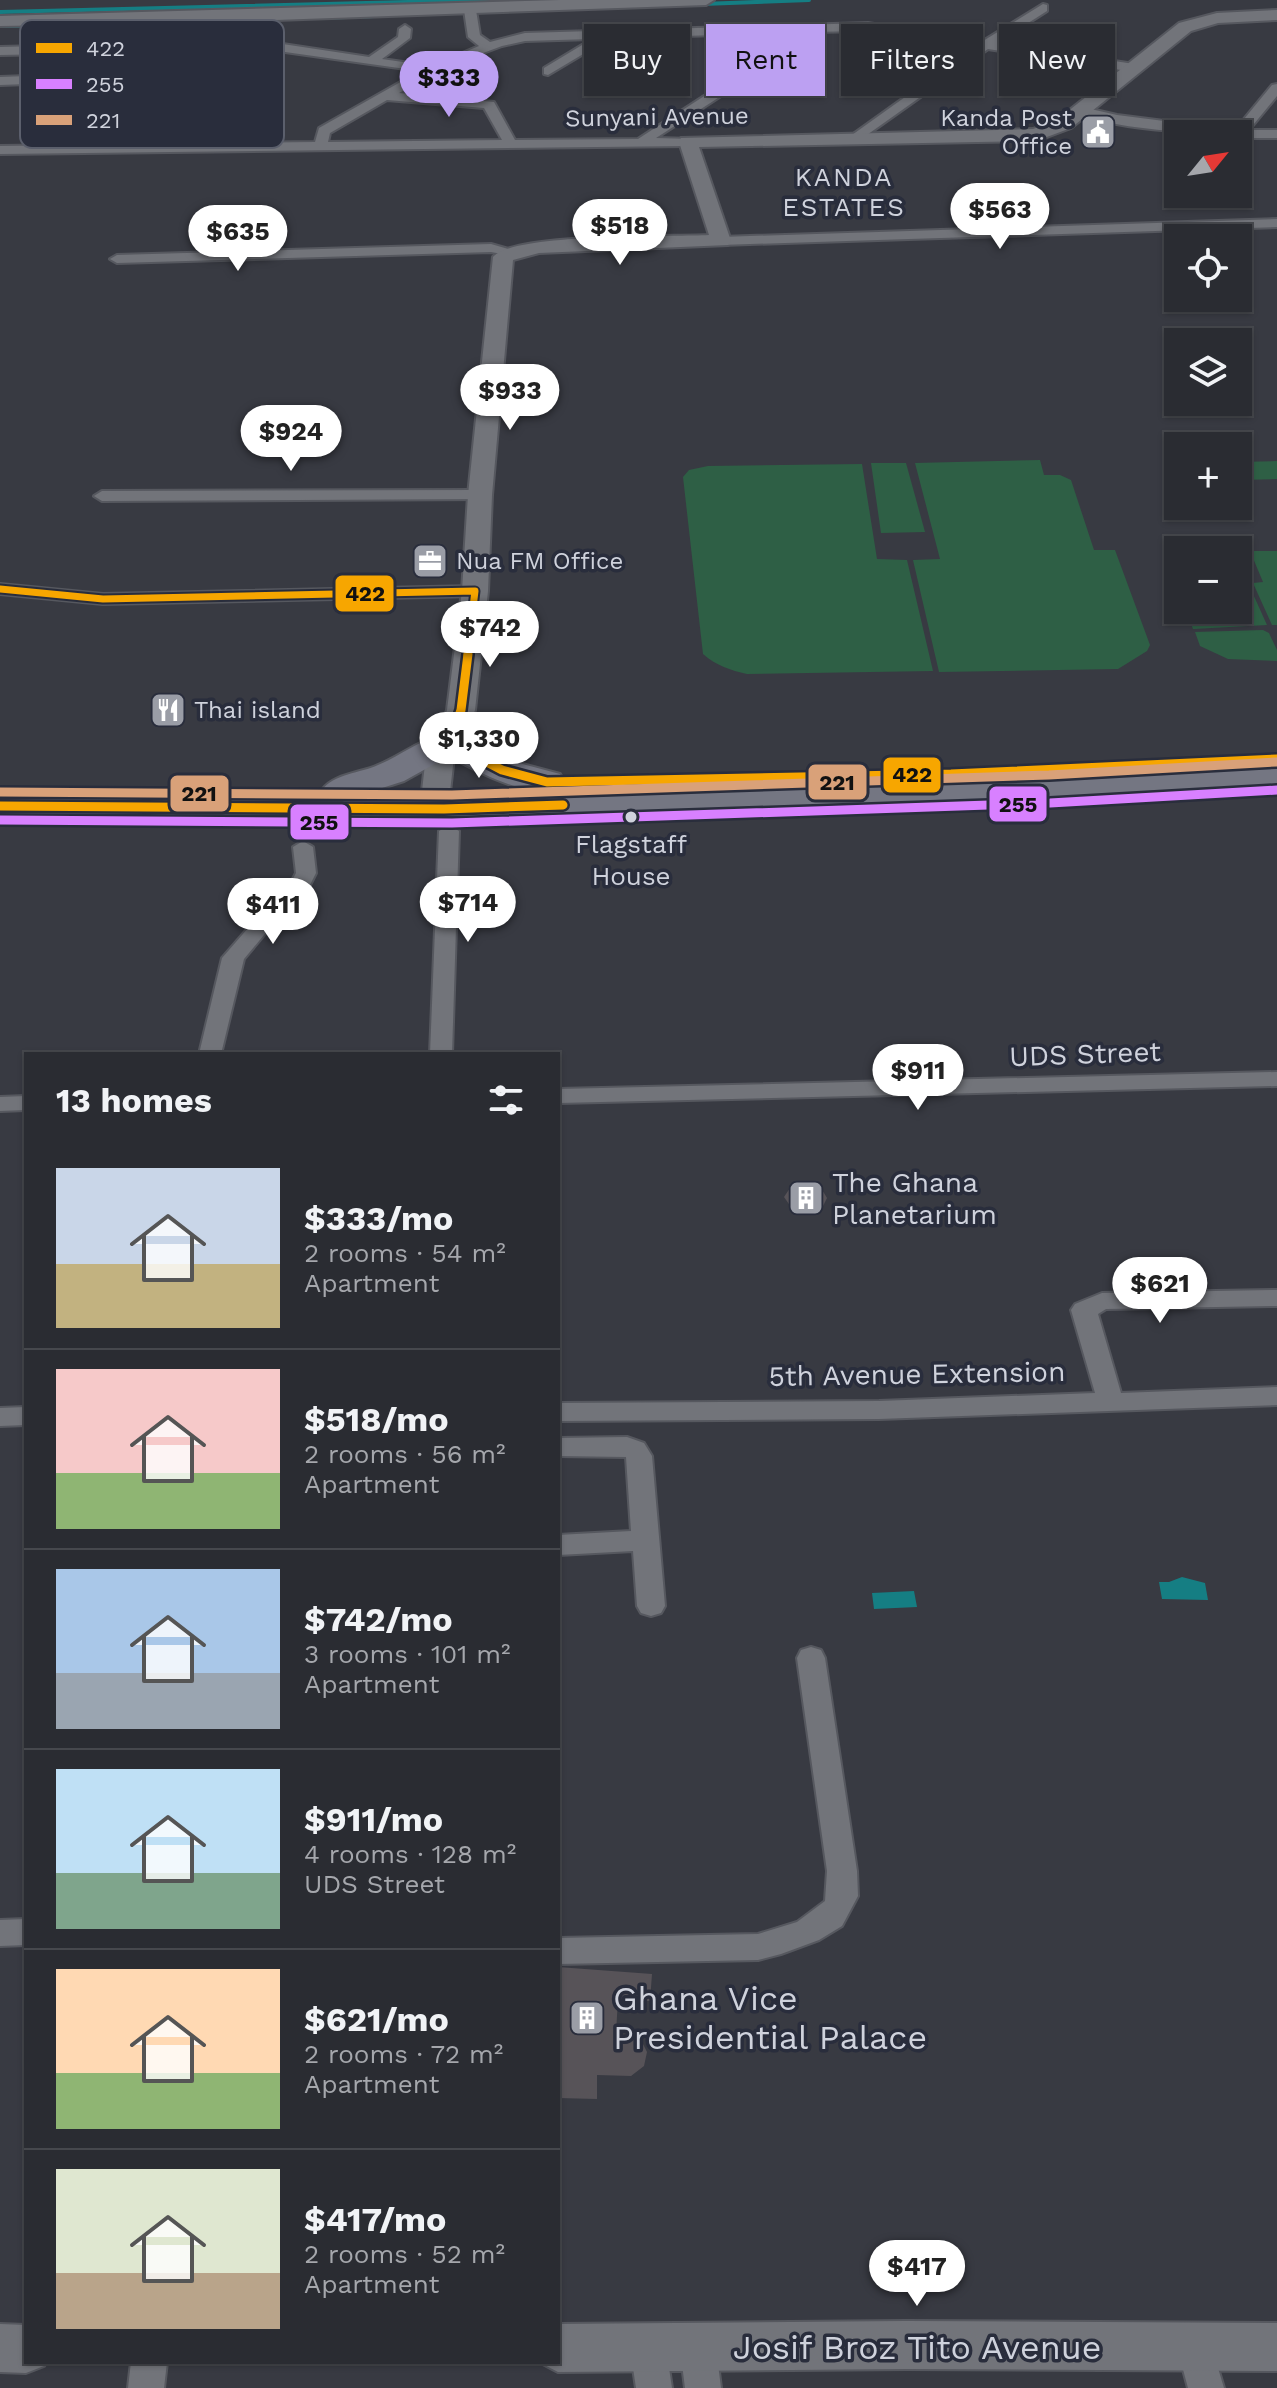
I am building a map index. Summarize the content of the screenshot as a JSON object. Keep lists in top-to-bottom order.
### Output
{
  "streets": {
    "street": [
      "Sunyani Avenue",
      "UDS Street",
      "5th Avenue Extension",
      "Josif Broz Tito Avenue"
    ]
  },
  "districts": ["KANDA ESTATES"],
  "places": {
    "public building": ["Kanda Post Office"],
    "office": ["Nua FM Office"],
    "restaurant": ["Thai island"],
    "other": ["Flagstaff House"],
    "building": ["The Ghana Planetarium", "Ghana Vice Presidential Palace"]
  },
  "lines": ["transit line 422", "transit line 221", "transit line 255"],
  "legend": ["422", "255", "221"],
  "north": "top right",
  "page": {
    "chip": [
      "Buy",
      "Rent",
      "Filters",
      "New"
    ],
    "price": [
      "$333",
      "$563",
      "$518",
      "$635",
      "$933",
      "$924",
      "$742",
      "$1,330",
      "$714",
      "$411",
      "$911",
      "$621",
      "$417"
    ],
    "map_buttons": ["+", "−"],
    "heading": "13 homes",
    "list": [
      {
        "name": "$333/mo",
        "note": "2 rooms · 54 m² · Apartment"
      },
      {
        "name": "$518/mo",
        "note": "2 rooms · 56 m² · Apartment"
      },
      {
        "name": "$742/mo",
        "note": "3 rooms · 101 m² · Apartment"
      },
      {
        "name": "$911/mo",
        "note": "4 rooms · 128 m² · UDS Street"
      },
      {
        "name": "$621/mo",
        "note": "2 rooms · 72 m² · Apartment"
      },
      {
        "name": "$417/mo",
        "note": "2 rooms · 52 m² · Apartment"
      }
    ]
  }
}
